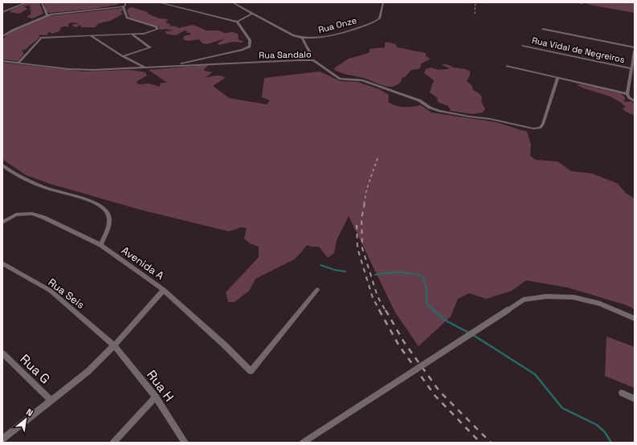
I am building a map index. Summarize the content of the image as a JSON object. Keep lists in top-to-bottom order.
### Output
{
  "streets": {
    "street": [
      "Rua Onze",
      "Rua Vidal de Negreiros",
      "Rua Sandalo",
      "Avenida A",
      "Rua Seis",
      "Rua G",
      "Rua H"
    ]
  },
  "crossings": [
    ["Rua Seis", "Rua H"]
  ],
  "north": "top right"
}
